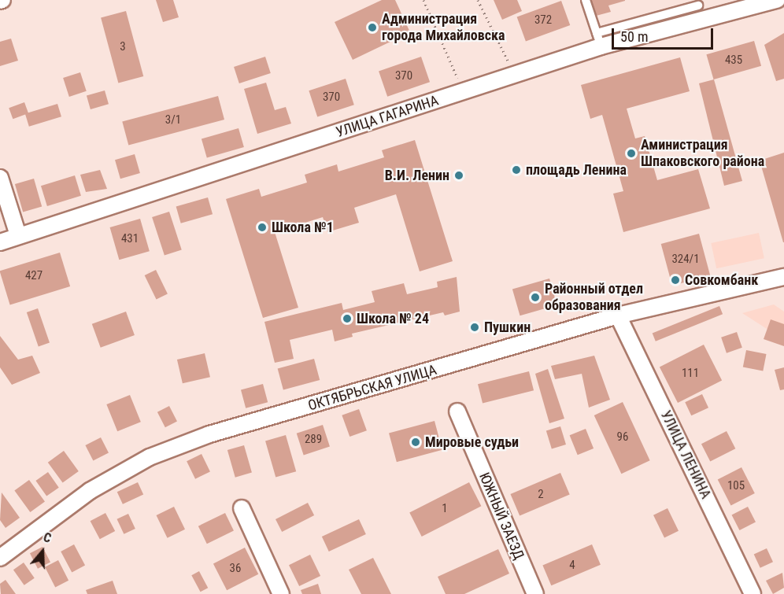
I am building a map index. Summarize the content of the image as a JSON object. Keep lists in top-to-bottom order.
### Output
{
  "streets": {
    "street": [
      "УЛИЦА ГАГАРИНА",
      "ОКТЯБРЬСКАЯ УЛИЦА",
      "УЛИЦА ЛЕНИНА",
      "ЮЖНЫЙ ЗАЕЗД"
    ]
  },
  "crossings": [
    ["ОКТЯБРЬСКАЯ УЛИЦА", "УЛИЦА ЛЕНИНА"]
  ],
  "places": [
    "Администрация города Михайловска",
    "Аминистрация Шпаковского района",
    "площадь Ленина",
    "В.И. Ленин",
    "Школа №1",
    "Совкомбанк",
    "Районный отдел образования",
    "Школа № 24",
    "Пушкин",
    "Мировые судьи"
  ],
  "house_numbers": [
    "372",
    "3",
    "435",
    "370",
    "370",
    "3/1",
    "431",
    "324/1",
    "427",
    "111",
    "96",
    "289",
    "105",
    "2",
    "1",
    "4",
    "36"
  ],
  "scale_bar": "50 m",
  "north": "top"
}
